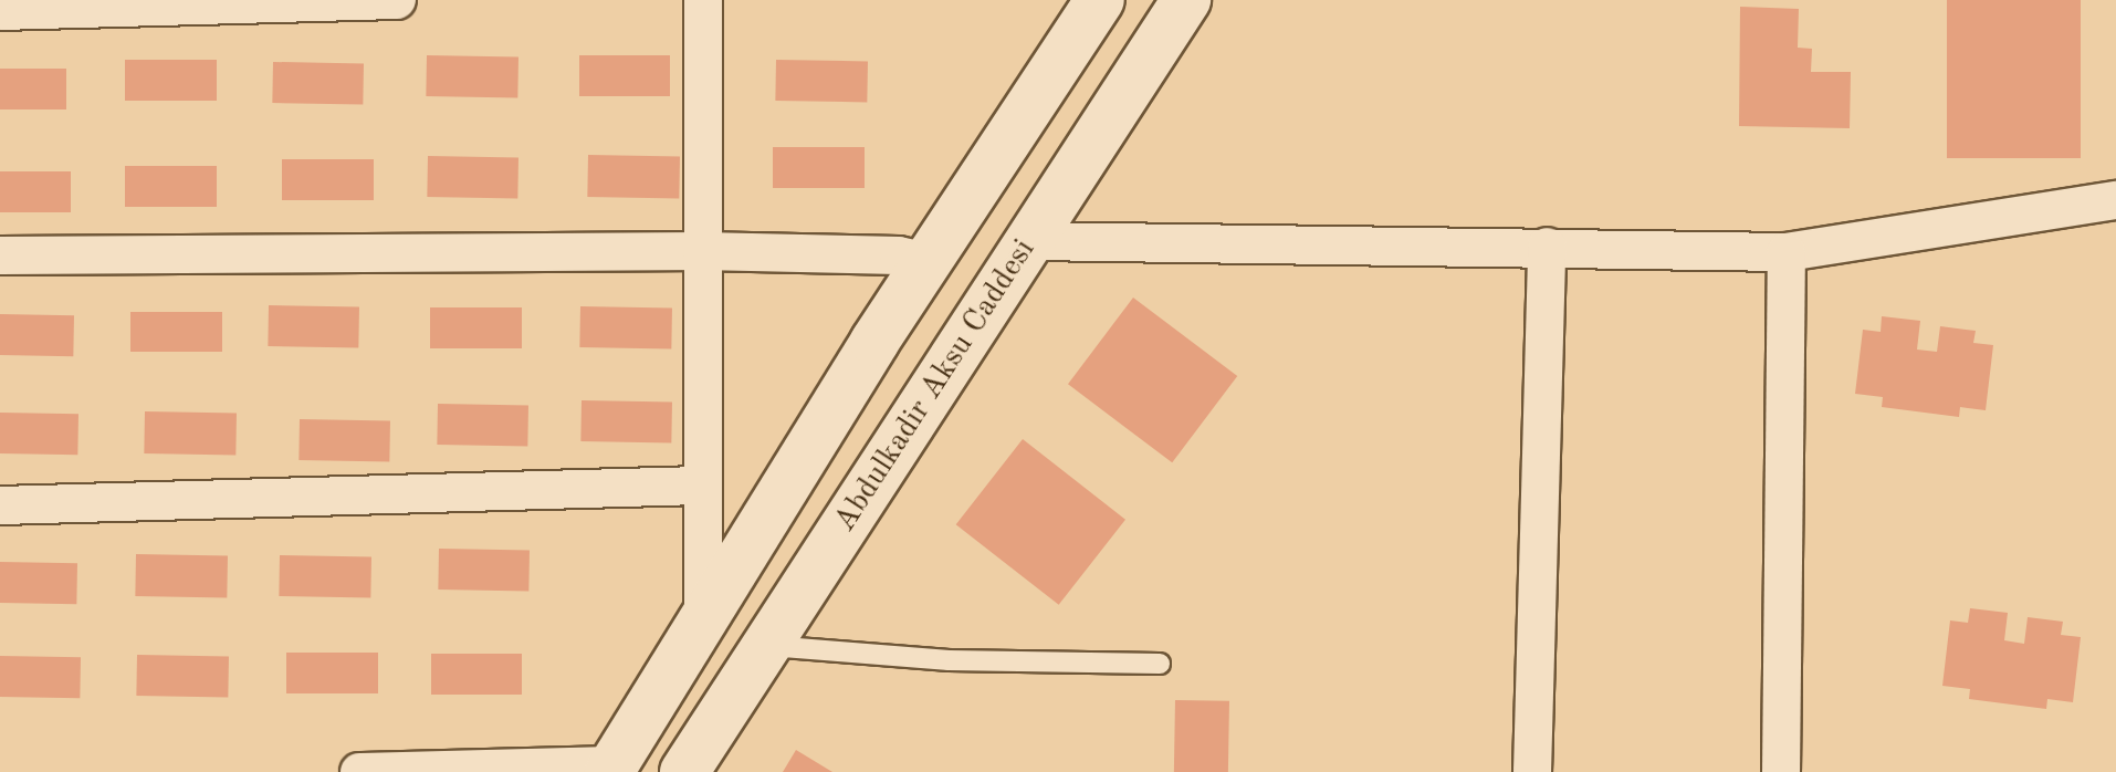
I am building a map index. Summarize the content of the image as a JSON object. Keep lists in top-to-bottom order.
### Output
{
  "streets": {
    "main road": ["Abdulkadir Aksu Caddesi"]
  }
}
